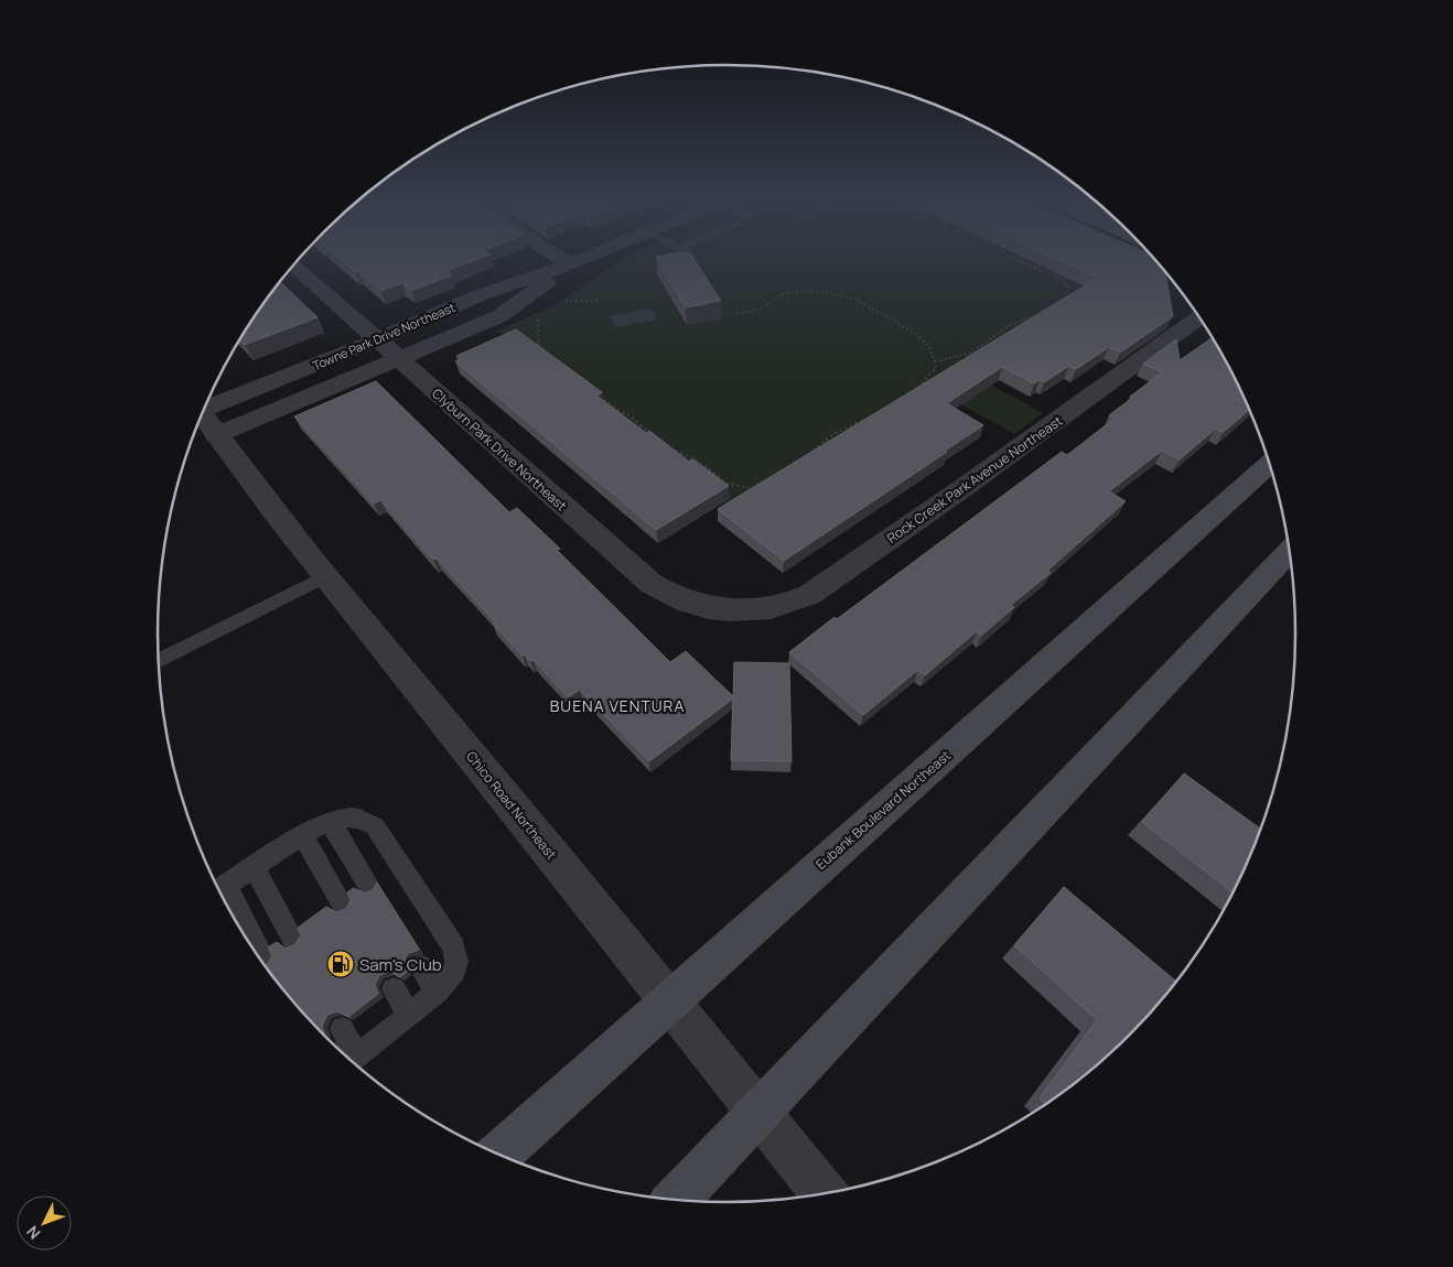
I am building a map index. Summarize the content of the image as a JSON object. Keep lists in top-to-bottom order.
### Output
{
  "streets": {
    "main road": ["Eubank Boulevard Northeast"],
    "street": [
      "Towne Park Drive Northeast",
      "Clyburn Park Drive Northeast",
      "Rock Creek Park Avenue Northeast",
      "Chico Road Northeast"
    ]
  },
  "crossings": [
    ["Towne Park Drive Northeast", "Clyburn Park Drive Northeast"],
    ["Towne Park Drive Northeast", "Chico Road Northeast"],
    ["Clyburn Park Drive Northeast", "Rock Creek Park Avenue Northeast"],
    ["Chico Road Northeast", "Eubank Boulevard Northeast"]
  ],
  "districts": ["BUENA VENTURA"],
  "places": {
    "fuel station": ["Sam's Club"]
  },
  "north": "bottom left"
}
